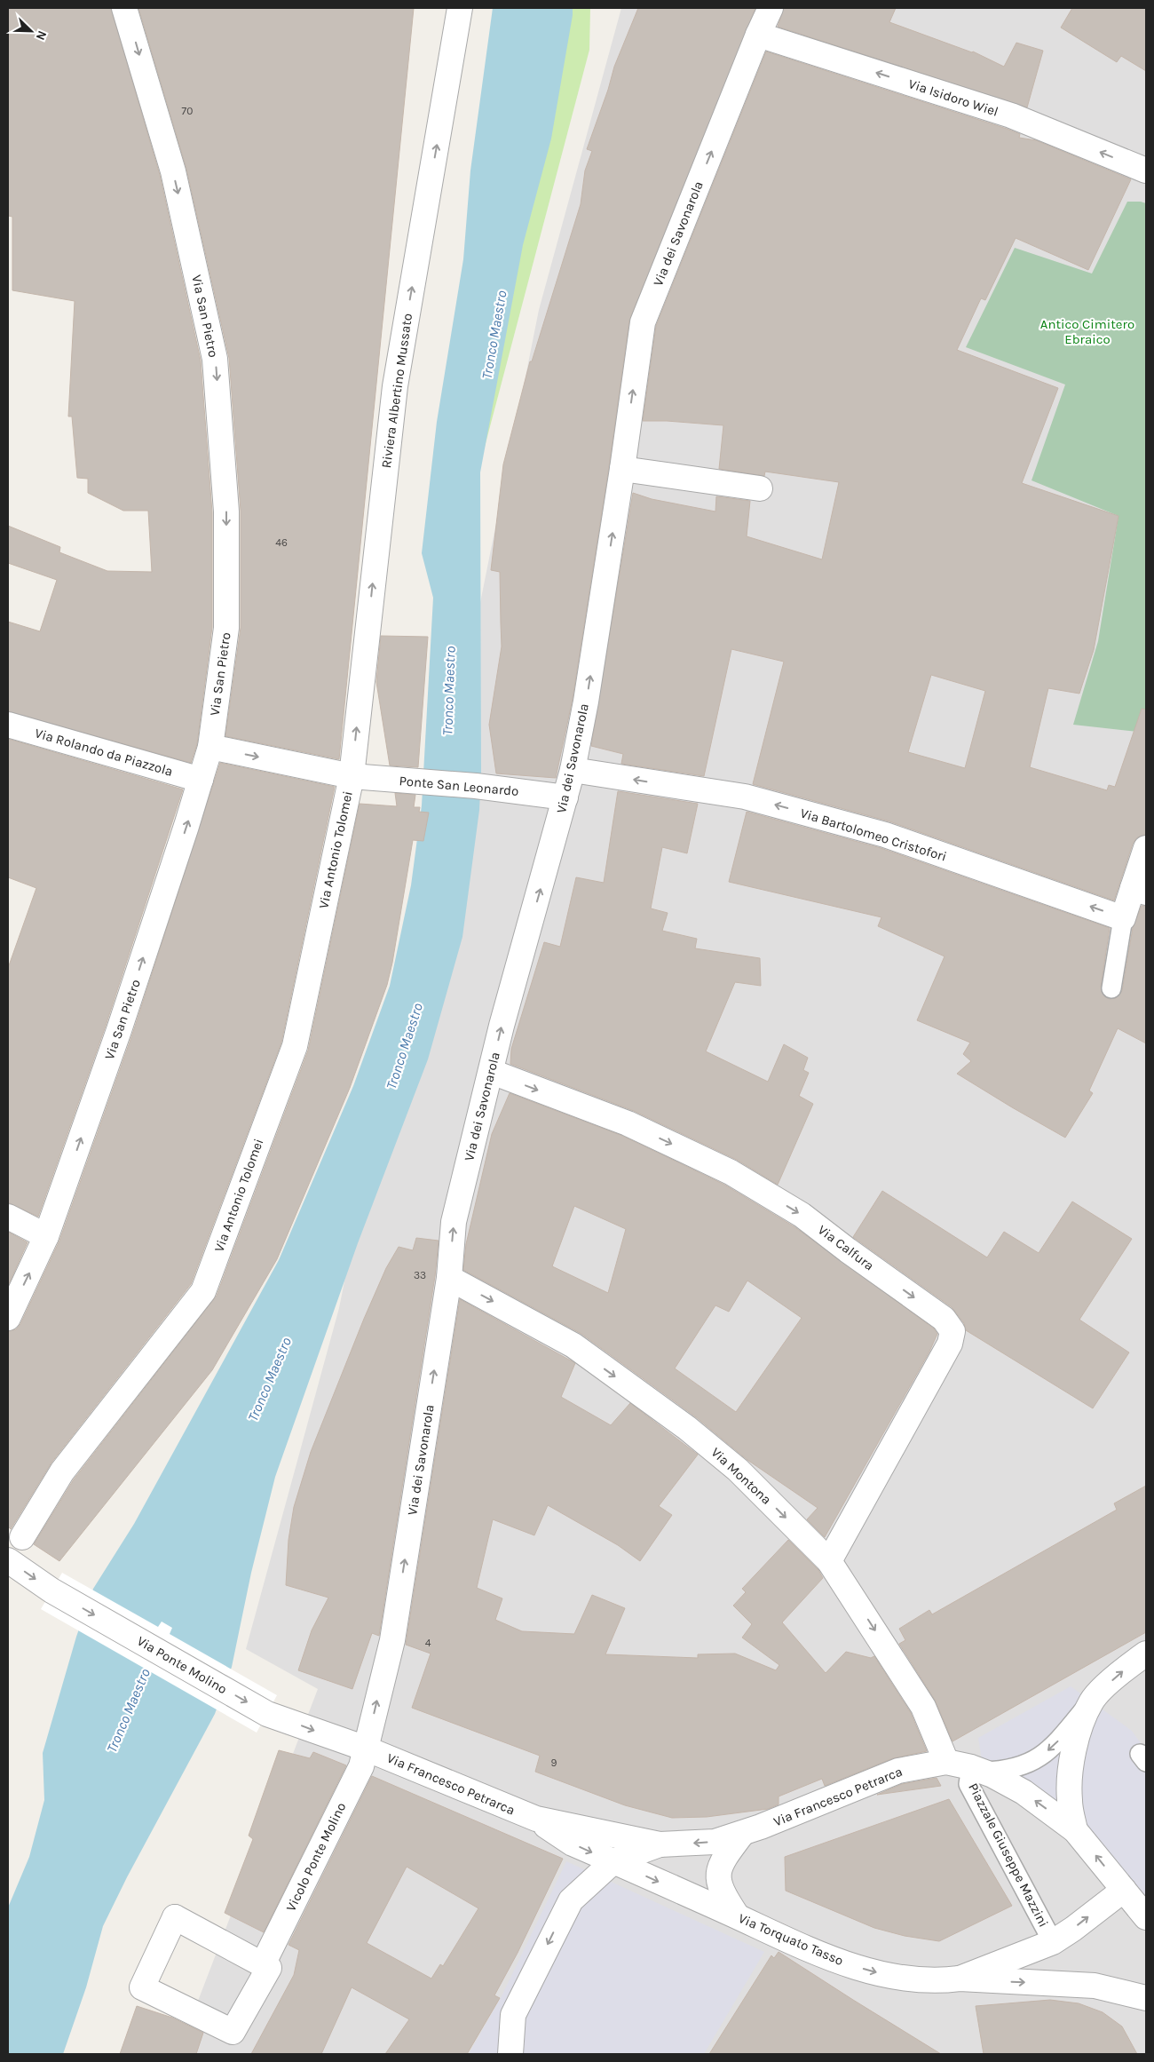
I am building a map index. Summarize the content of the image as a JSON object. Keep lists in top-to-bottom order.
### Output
{
  "streets": {
    "street": [
      "Via Isidoro Wiel",
      "Via dei Savonarola",
      "Via San Pietro",
      "Riviera Albertino Mussato",
      "Via Rolando da Piazzola",
      "Ponte San Leonardo",
      "Via Bartolomeo Cristofori",
      "Via Antonio Tolomei",
      "Via Calfura",
      "Via Montona",
      "Via Ponte Molino",
      "Via Francesco Petrarca",
      "Vicolo Ponte Molino",
      "Via Torquato Tasso"
    ],
    "lane": ["Piazzale Giuseppe Mazzini"]
  },
  "crossings": [
    ["Via Isidoro Wiel", "Via dei Savonarola"],
    ["Via dei Savonarola", "Ponte San Leonardo"],
    ["Via dei Savonarola", "Via Bartolomeo Cristofori"],
    ["Via dei Savonarola", "Via Calfura"],
    ["Via dei Savonarola", "Via Montona"],
    ["Via dei Savonarola", "Via Ponte Molino"],
    ["Via dei Savonarola", "Via Francesco Petrarca"],
    ["Via dei Savonarola", "Vicolo Ponte Molino"],
    ["Via San Pietro", "Via Rolando da Piazzola"],
    ["Riviera Albertino Mussato", "Ponte San Leonardo"],
    ["Riviera Albertino Mussato", "Via Antonio Tolomei"],
    ["Ponte San Leonardo", "Via Antonio Tolomei"],
    ["Via Antonio Tolomei", "Via Ponte Molino"],
    ["Via Calfura", "Via Montona"],
    ["Via Montona", "Via Francesco Petrarca"],
    ["Via Ponte Molino", "Via Francesco Petrarca"],
    ["Via Ponte Molino", "Vicolo Ponte Molino"],
    ["Via Francesco Petrarca", "Piazzale Giuseppe Mazzini"],
    ["Via Francesco Petrarca", "Vicolo Ponte Molino"],
    ["Via Francesco Petrarca", "Via Torquato Tasso"],
    ["Piazzale Giuseppe Mazzini", "Via Torquato Tasso"]
  ],
  "one_way": [
    "Via Isidoro Wiel",
    "Via dei Savonarola",
    "Riviera Albertino Mussato",
    "Via Bartolomeo Cristofori",
    "Via Montona",
    "Via Ponte Molino",
    "Via Torquato Tasso"
  ],
  "water": ["Tronco Maestro"],
  "parks": ["Antico Cimitero Ebraico"],
  "house_numbers": [
    "70",
    "46",
    "33",
    "4",
    "9"
  ],
  "north": "bottom right"
}
